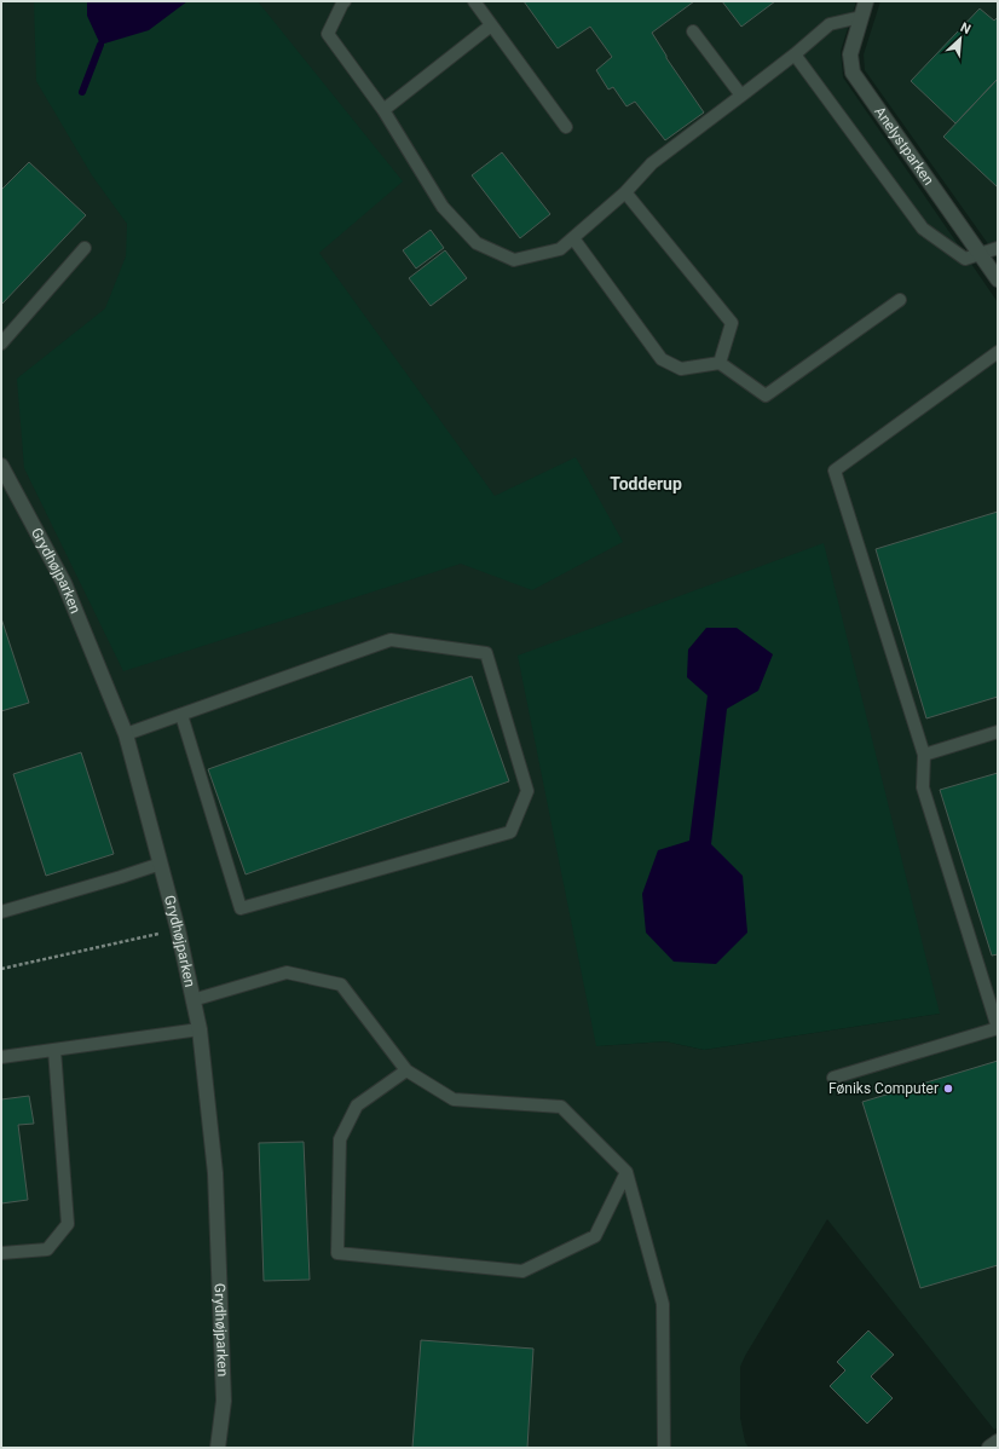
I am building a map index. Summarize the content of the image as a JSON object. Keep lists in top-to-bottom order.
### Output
{
  "streets": {
    "street": ["Anelystparken", "Grydhøjparken"]
  },
  "districts": ["Todderup"],
  "places": ["Føniks Computer"],
  "north": "top right"
}
